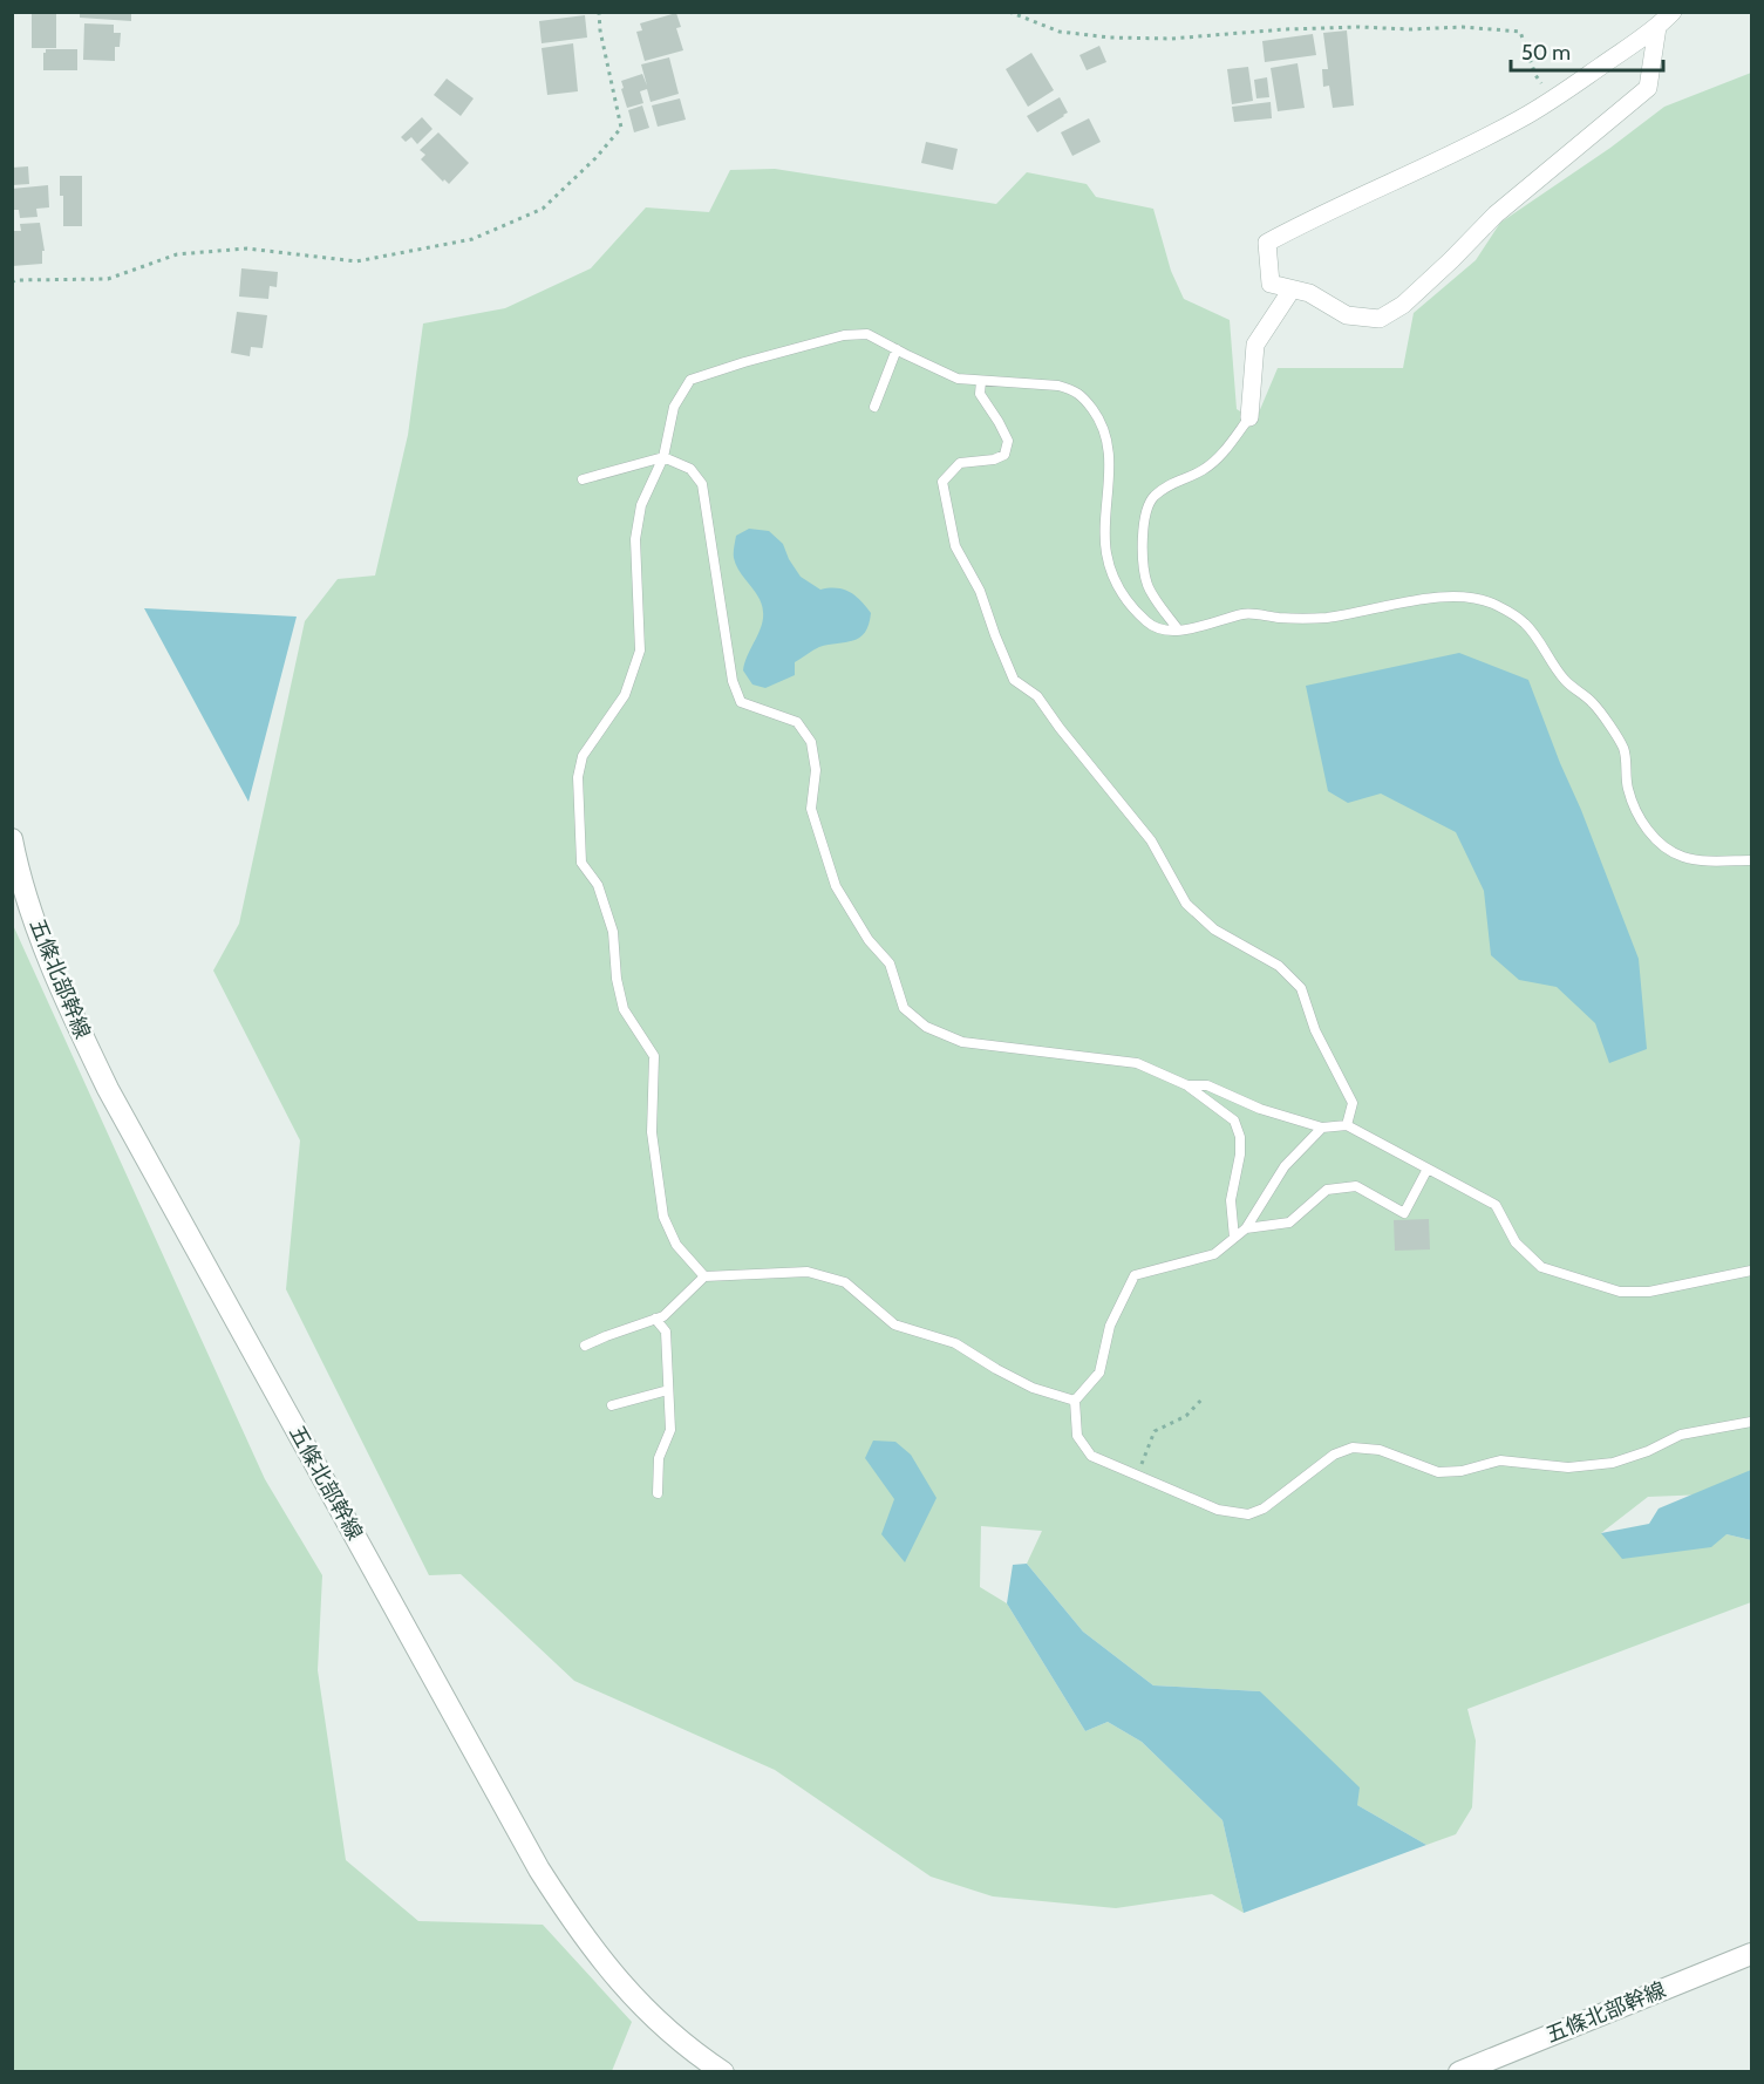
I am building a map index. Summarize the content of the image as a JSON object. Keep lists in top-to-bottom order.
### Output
{
  "streets": {
    "street": ["五條北部幹線"]
  },
  "scale_bar": "50 m"
}
